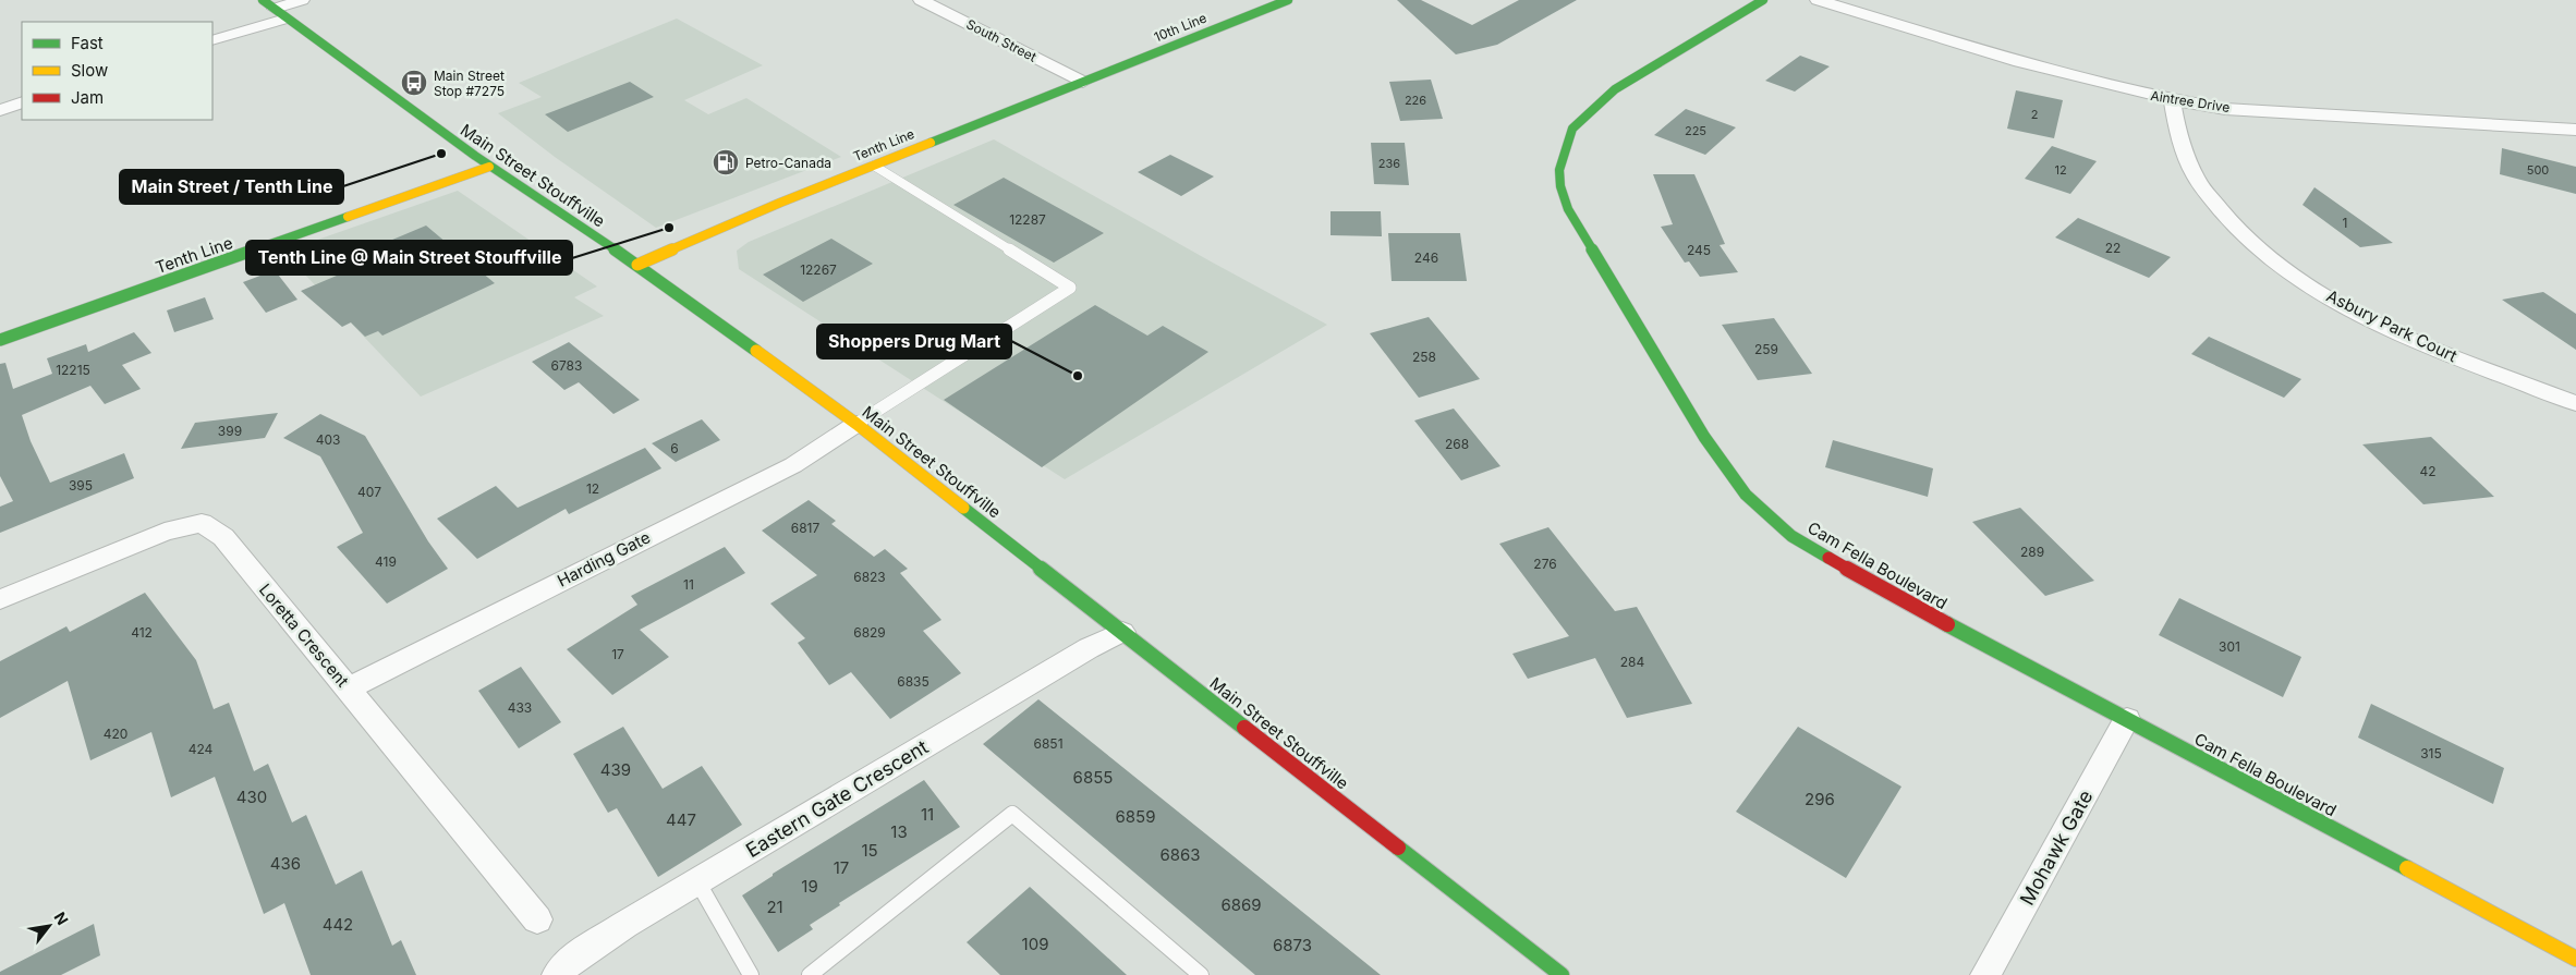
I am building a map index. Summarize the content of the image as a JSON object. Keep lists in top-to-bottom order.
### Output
{
  "streets": {
    "main road": [
      "10th Line",
      "Tenth Line",
      "Main Street Stouffville",
      "Cam Fella Boulevard"
    ],
    "street": [
      "South Street",
      "Aintree Drive",
      "Asbury Park Court",
      "Harding Gate",
      "Loretta Crescent",
      "Eastern Gate Crescent",
      "Mohawk Gate"
    ]
  },
  "crossings": [
    ["10th Line", "South Street"],
    ["10th Line", "Tenth Line"],
    ["South Street", "Tenth Line"],
    ["Aintree Drive", "Asbury Park Court"],
    ["Tenth Line", "Main Street Stouffville"],
    ["Main Street Stouffville", "Harding Gate"],
    ["Main Street Stouffville", "Eastern Gate Crescent"],
    ["Harding Gate", "Loretta Crescent"],
    ["Cam Fella Boulevard", "Mohawk Gate"]
  ],
  "places": {
    "bus stop": ["Main Street Stop #7275"],
    "other": ["Main Street / Tenth Line", "Tenth Line @ Main Street Stouffville", "Shoppers Drug Mart"],
    "fuel station": ["Petro-Canada"]
  },
  "house_numbers": [
    "226",
    "2",
    "225",
    "236",
    "12",
    "500",
    "12287",
    "1",
    "22",
    "245",
    "246",
    "12267",
    "259",
    "258",
    "6783",
    "12215",
    "399",
    "403",
    "268",
    "6",
    "42",
    "395",
    "12",
    "407",
    "6817",
    "289",
    "419",
    "276",
    "6823",
    "11",
    "412",
    "6829",
    "301",
    "17",
    "284",
    "6835",
    "433",
    "420",
    "6851",
    "424",
    "315",
    "439",
    "6855",
    "430",
    "296",
    "11",
    "6859",
    "447",
    "13",
    "15",
    "6863",
    "436",
    "17",
    "19",
    "6869",
    "21",
    "442",
    "109",
    "6873"
  ],
  "legend": ["Fast", "Slow", "Jam"],
  "north": "top right"
}
